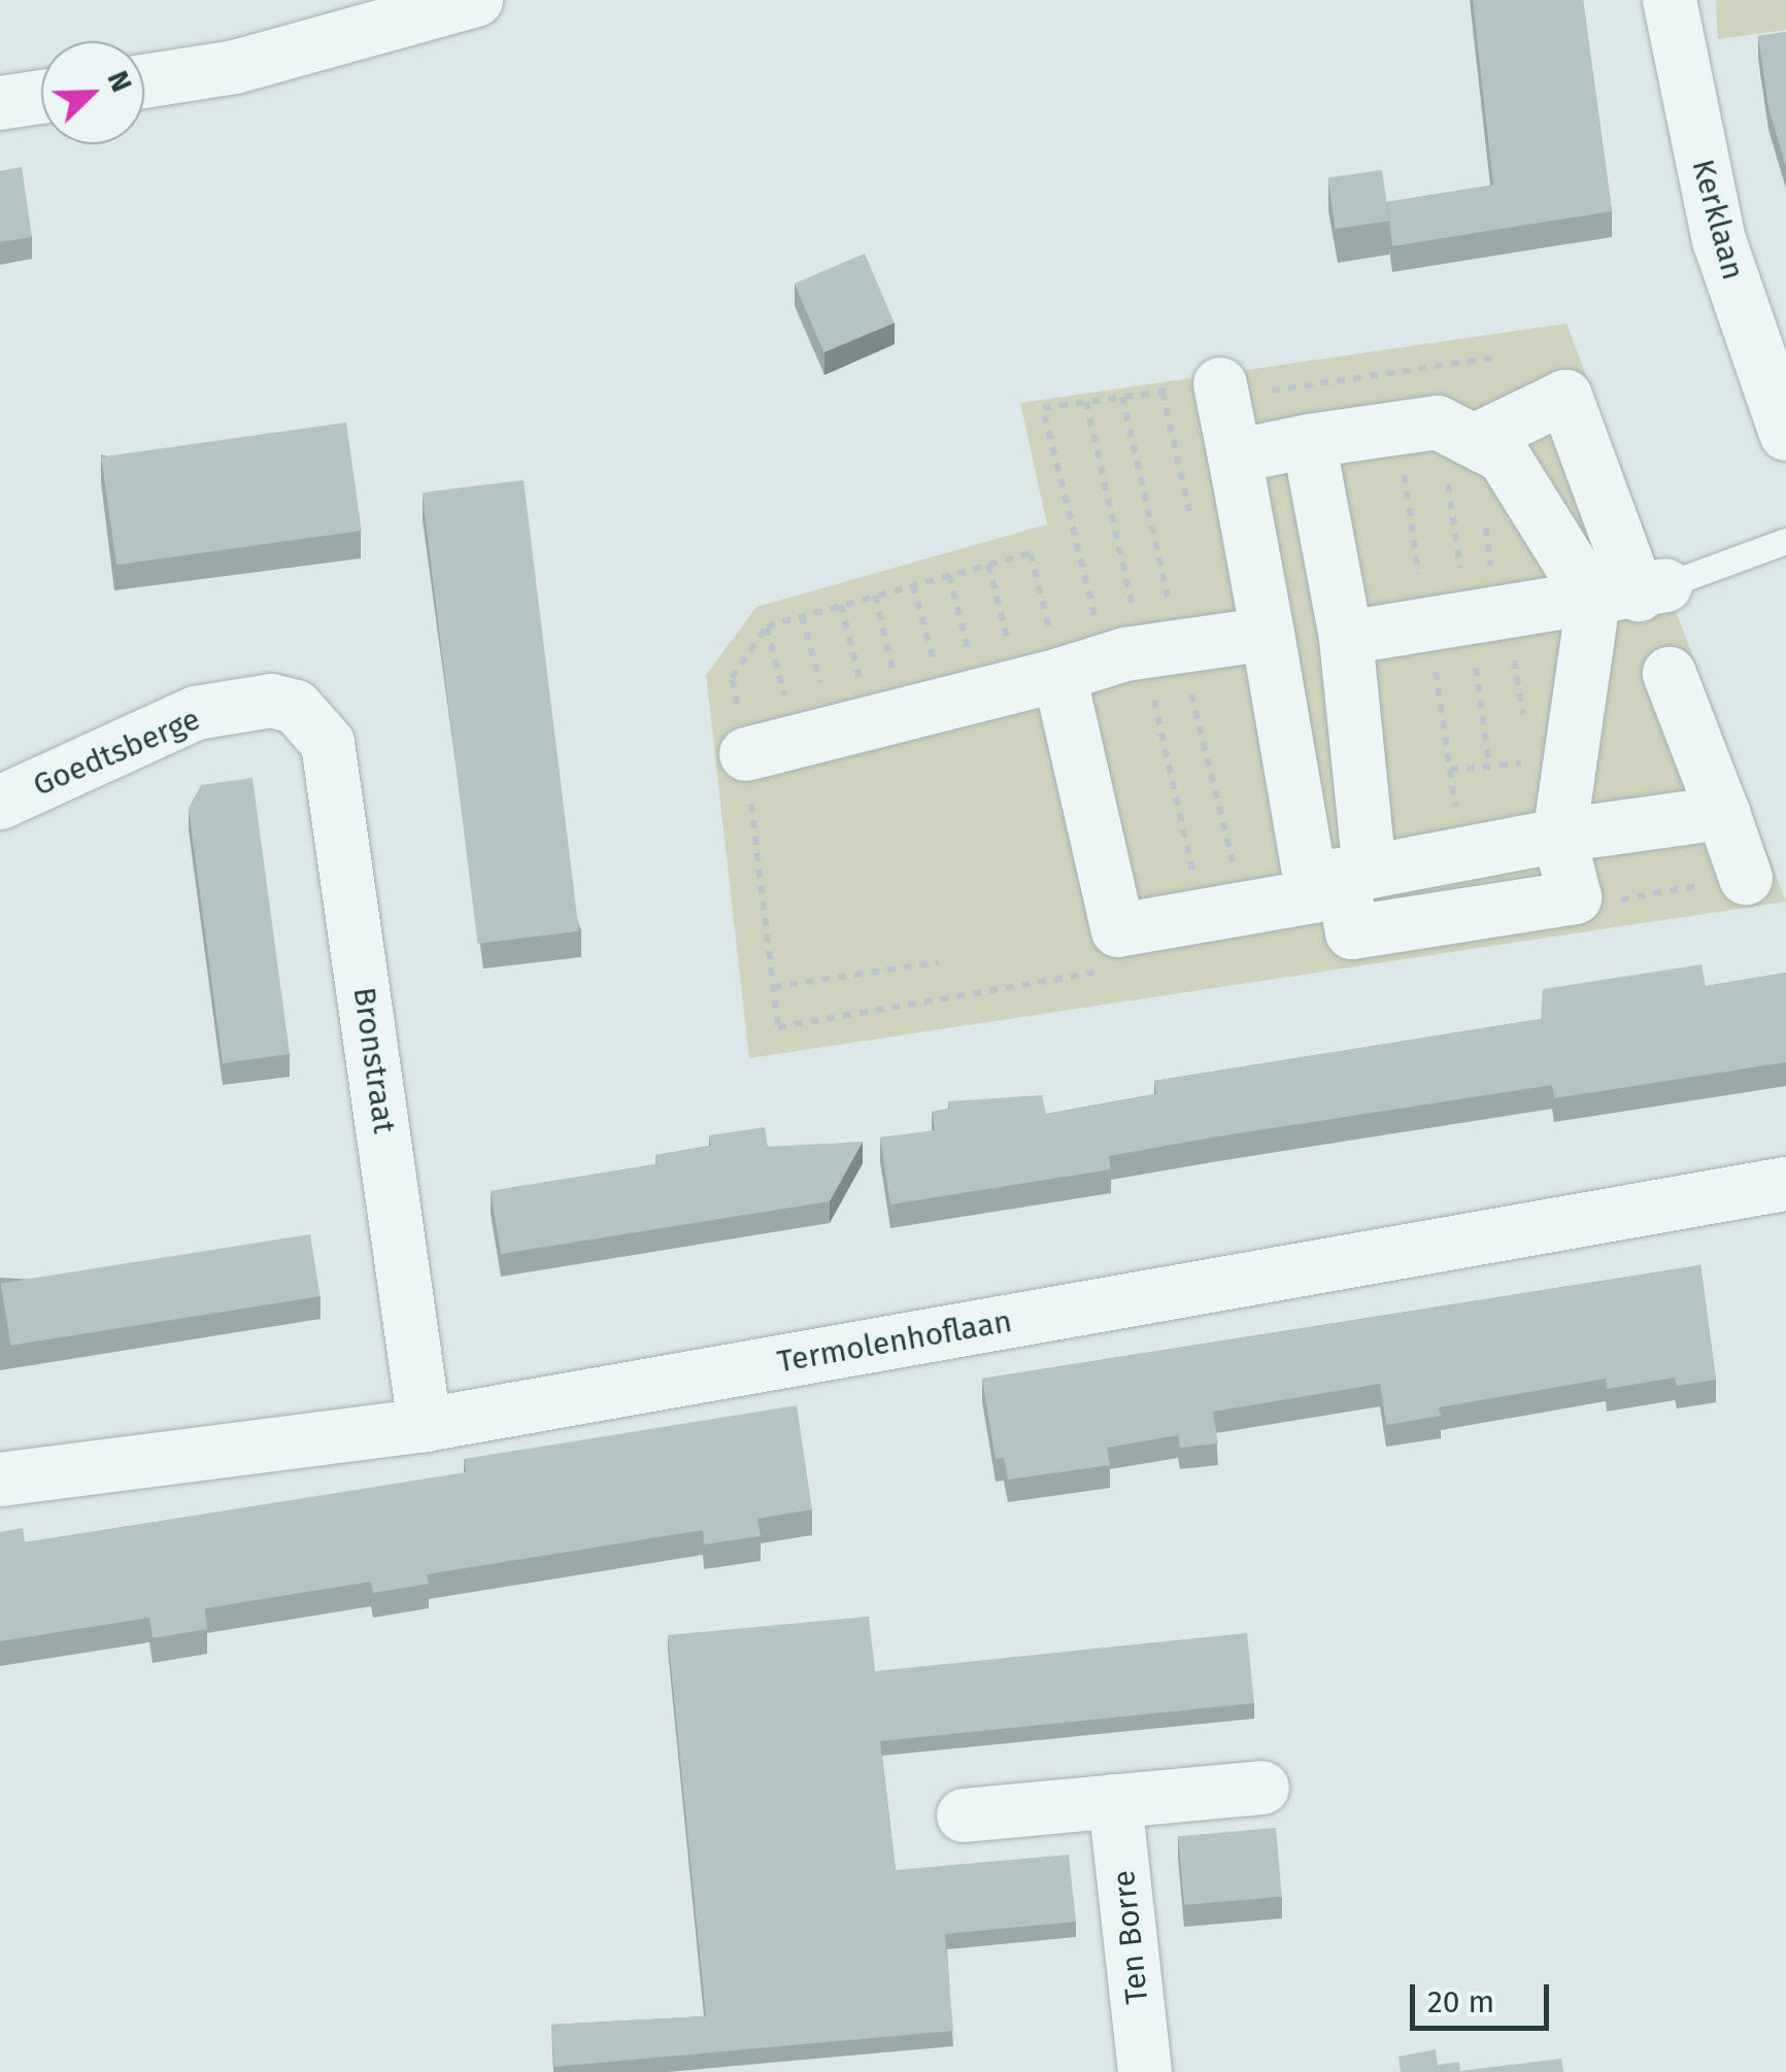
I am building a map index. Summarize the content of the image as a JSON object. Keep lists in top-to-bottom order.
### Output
{
  "streets": {
    "street": [
      "Kerklaan",
      "Goedtsberge",
      "Bronstraat",
      "Termolenhoflaan",
      "Ten Borre"
    ]
  },
  "crossings": [
    ["Goedtsberge", "Bronstraat"],
    ["Bronstraat", "Termolenhoflaan"]
  ],
  "scale_bar": "20 m",
  "north": "top right"
}
